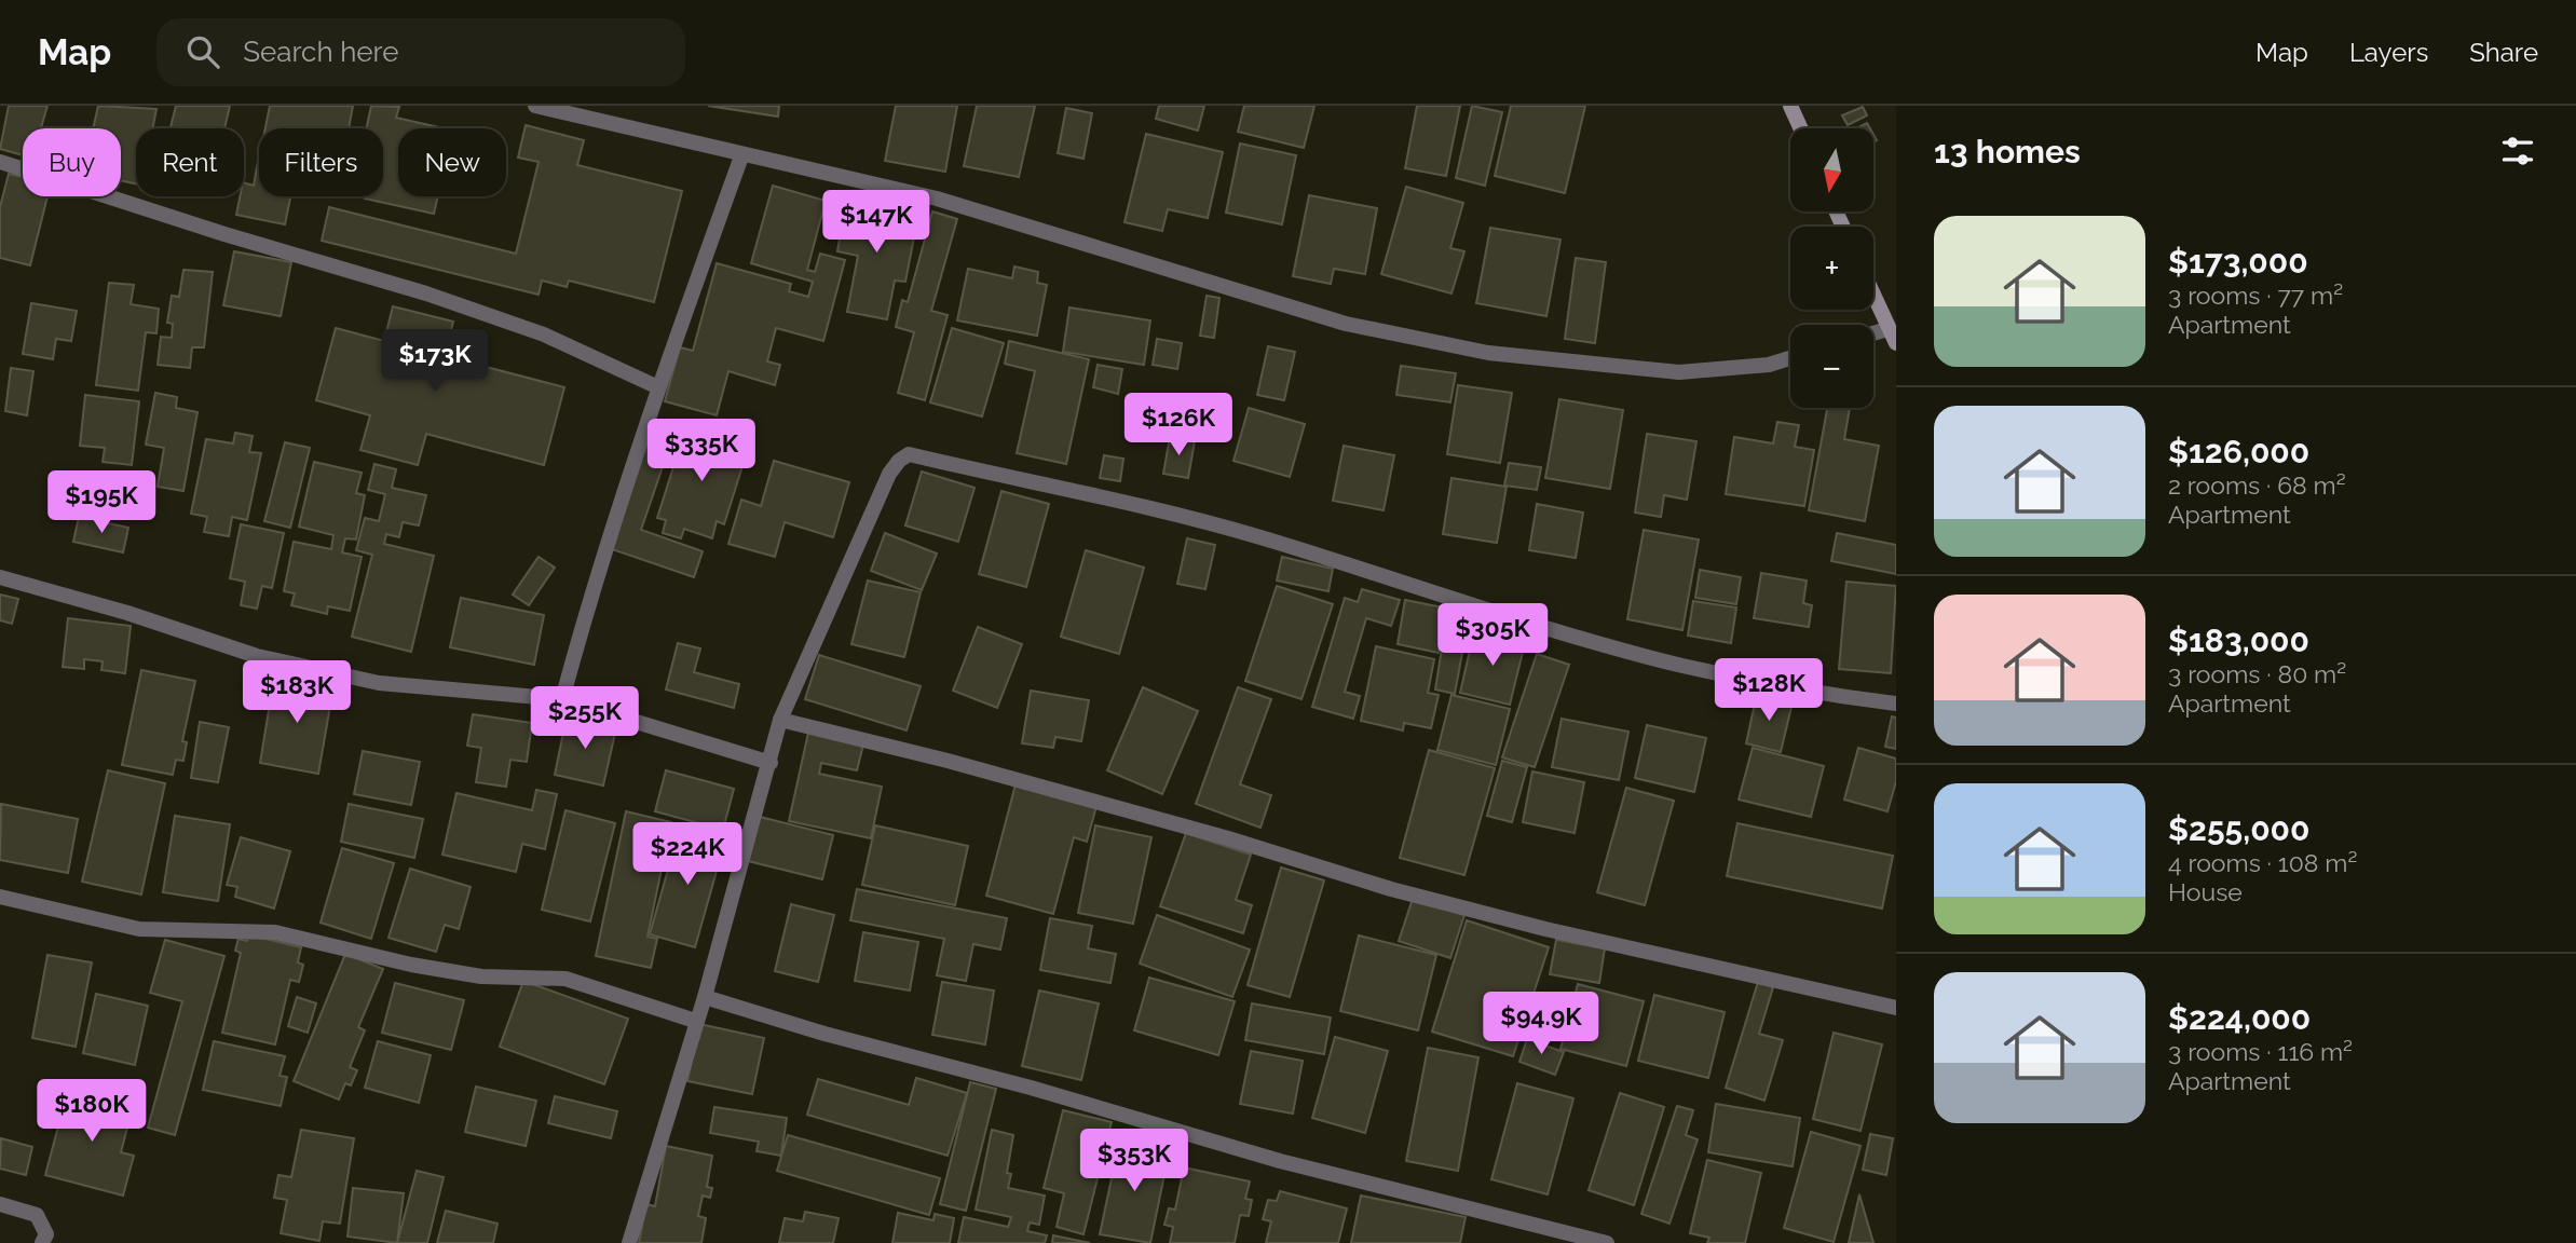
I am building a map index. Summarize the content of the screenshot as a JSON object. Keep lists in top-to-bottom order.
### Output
{
  "north": "bottom",
  "page": {
    "header": "Map",
    "search": "Search here",
    "nav": ["Map", "Layers", "Share"],
    "heading": "13 homes",
    "map_buttons": ["+", "−"],
    "chip": [
      "Buy",
      "Rent",
      "Filters",
      "New"
    ],
    "price": [
      "$147K",
      "$173K",
      "$126K",
      "$335K",
      "$195K",
      "$305K",
      "$128K",
      "$183K",
      "$255K",
      "$224K",
      "$94.9K",
      "$180K",
      "$353K"
    ],
    "list": [
      {
        "name": "$173,000",
        "note": "3 rooms · 77 m² · Apartment"
      },
      {
        "name": "$126,000",
        "note": "2 rooms · 68 m² · Apartment"
      },
      {
        "name": "$183,000",
        "note": "3 rooms · 80 m² · Apartment"
      },
      {
        "name": "$255,000",
        "note": "4 rooms · 108 m² · House"
      },
      {
        "name": "$224,000",
        "note": "3 rooms · 116 m² · Apartment"
      }
    ]
  }
}
